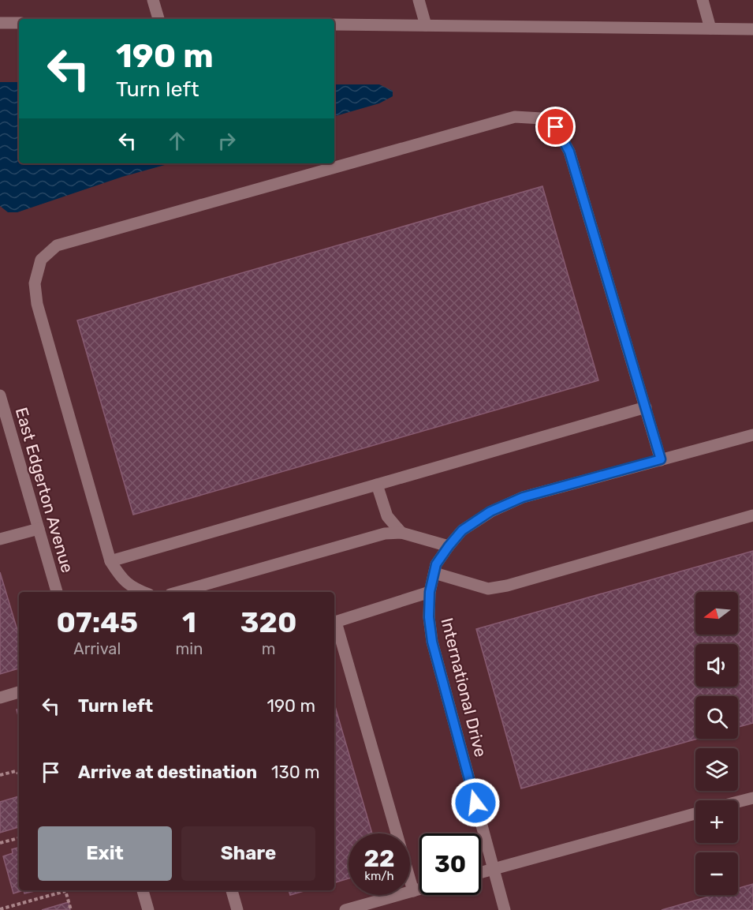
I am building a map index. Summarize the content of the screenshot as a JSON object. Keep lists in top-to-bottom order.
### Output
{
  "streets": {
    "street": ["East Edgerton Avenue", "International Drive"]
  },
  "north": "left",
  "page": {
    "turn": ["190 m", "Turn left"],
    "map_buttons": ["+", "−"],
    "eta": [
      "07:45",
      "Arrival",
      "1",
      "min",
      "320",
      "m"
    ],
    "list": [
      {
        "name": "Turn left",
        "value": "190 m"
      },
      {
        "name": "Arrive at destination",
        "value": "130 m"
      }
    ],
    "buttons": ["Exit", "Share"],
    "speed": "22 km/h",
    "limit": "30"
  }
}
